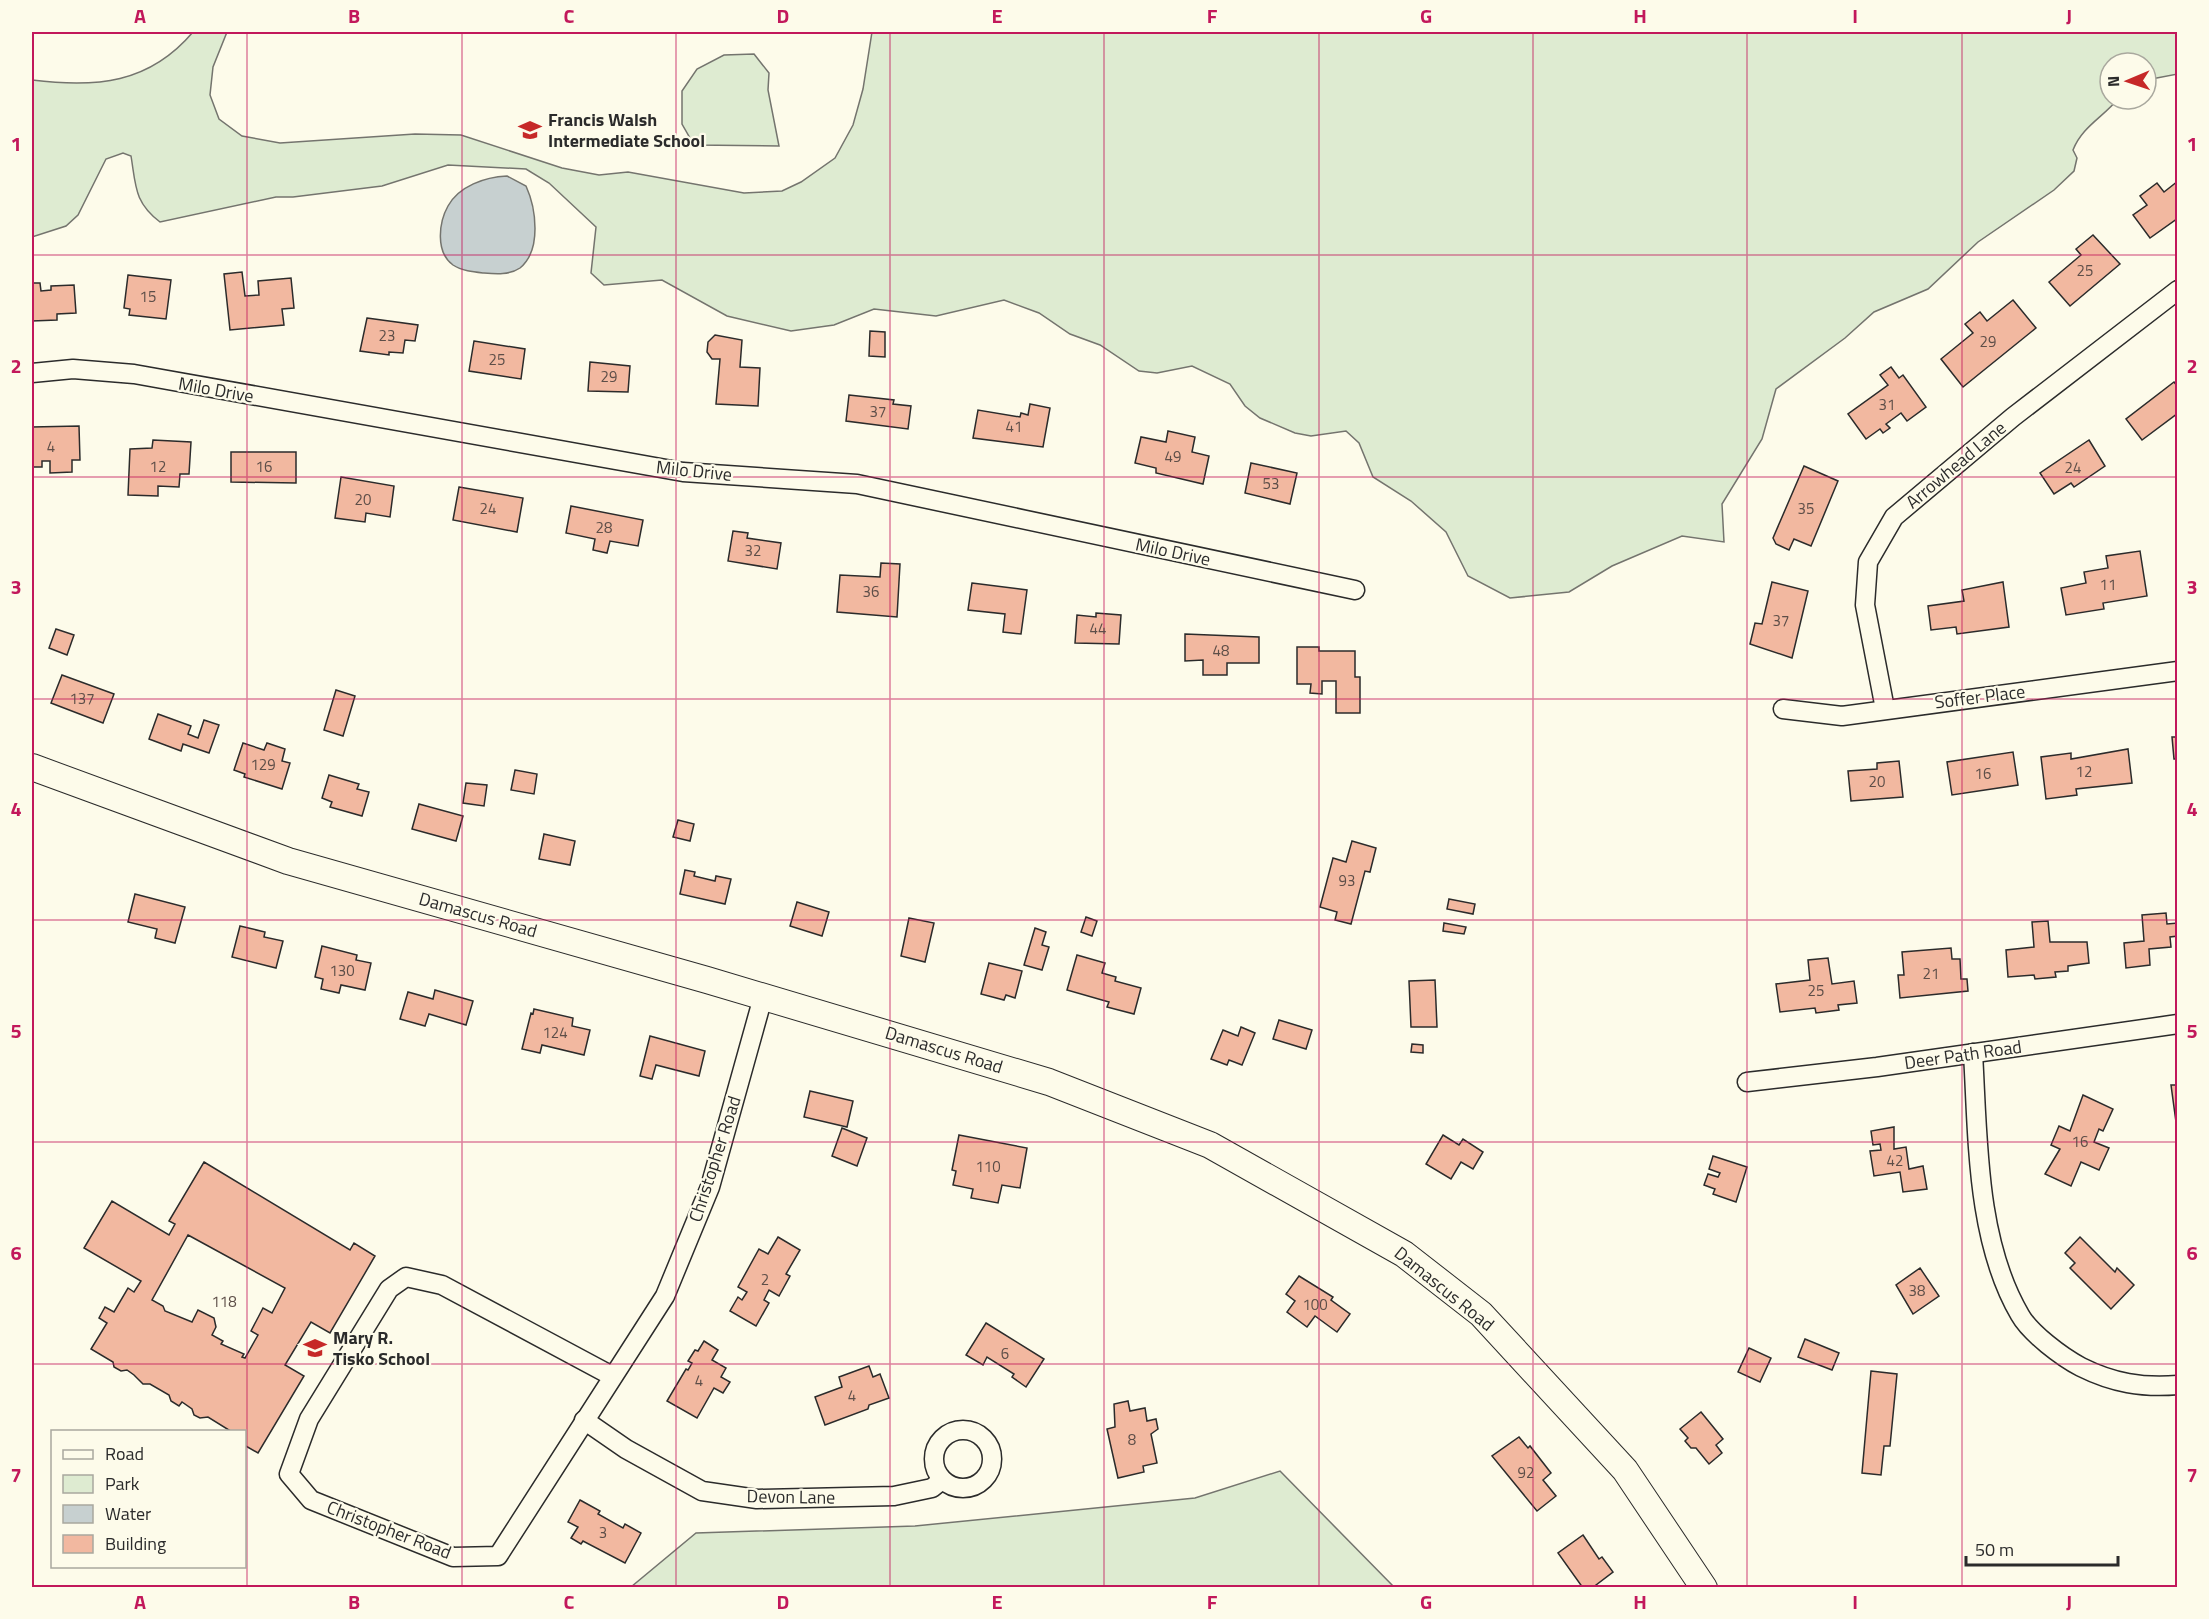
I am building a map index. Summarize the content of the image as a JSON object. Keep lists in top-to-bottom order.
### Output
{
  "streets": {
    "street": [
      "Milo Drive",
      "Arrowhead Lane",
      "Soffer Place",
      "Damascus Road",
      "Deer Path Road",
      "Christopher Road",
      "Devon Lane"
    ]
  },
  "crossings": [
    ["Arrowhead Lane", "Soffer Place"],
    ["Damascus Road", "Christopher Road"],
    ["Christopher Road", "Devon Lane"]
  ],
  "places": {
    "school or university": ["Francis Walsh Intermediate School", "Mary R. Tisko School"]
  },
  "house_numbers": [
    "25",
    "15",
    "23",
    "29",
    "25",
    "29",
    "31",
    "37",
    "41",
    "4",
    "49",
    "12",
    "16",
    "24",
    "53",
    "20",
    "24",
    "35",
    "28",
    "32",
    "11",
    "36",
    "37",
    "44",
    "48",
    "137",
    "129",
    "12",
    "16",
    "20",
    "93",
    "130",
    "21",
    "25",
    "124",
    "16",
    "42",
    "110",
    "2",
    "38",
    "118",
    "100",
    "6",
    "4",
    "4",
    "8",
    "92",
    "3"
  ],
  "legend": [
    "Road",
    "Park",
    "Water",
    "Building"
  ],
  "scale_bar": "50 m",
  "north": "left",
  "grid": {
    "columns": [
      "A",
      "B",
      "C",
      "D",
      "E",
      "F",
      "G",
      "H",
      "I",
      "J"
    ],
    "rows": [
      "1",
      "2",
      "3",
      "4",
      "5",
      "6",
      "7"
    ]
  }
}
